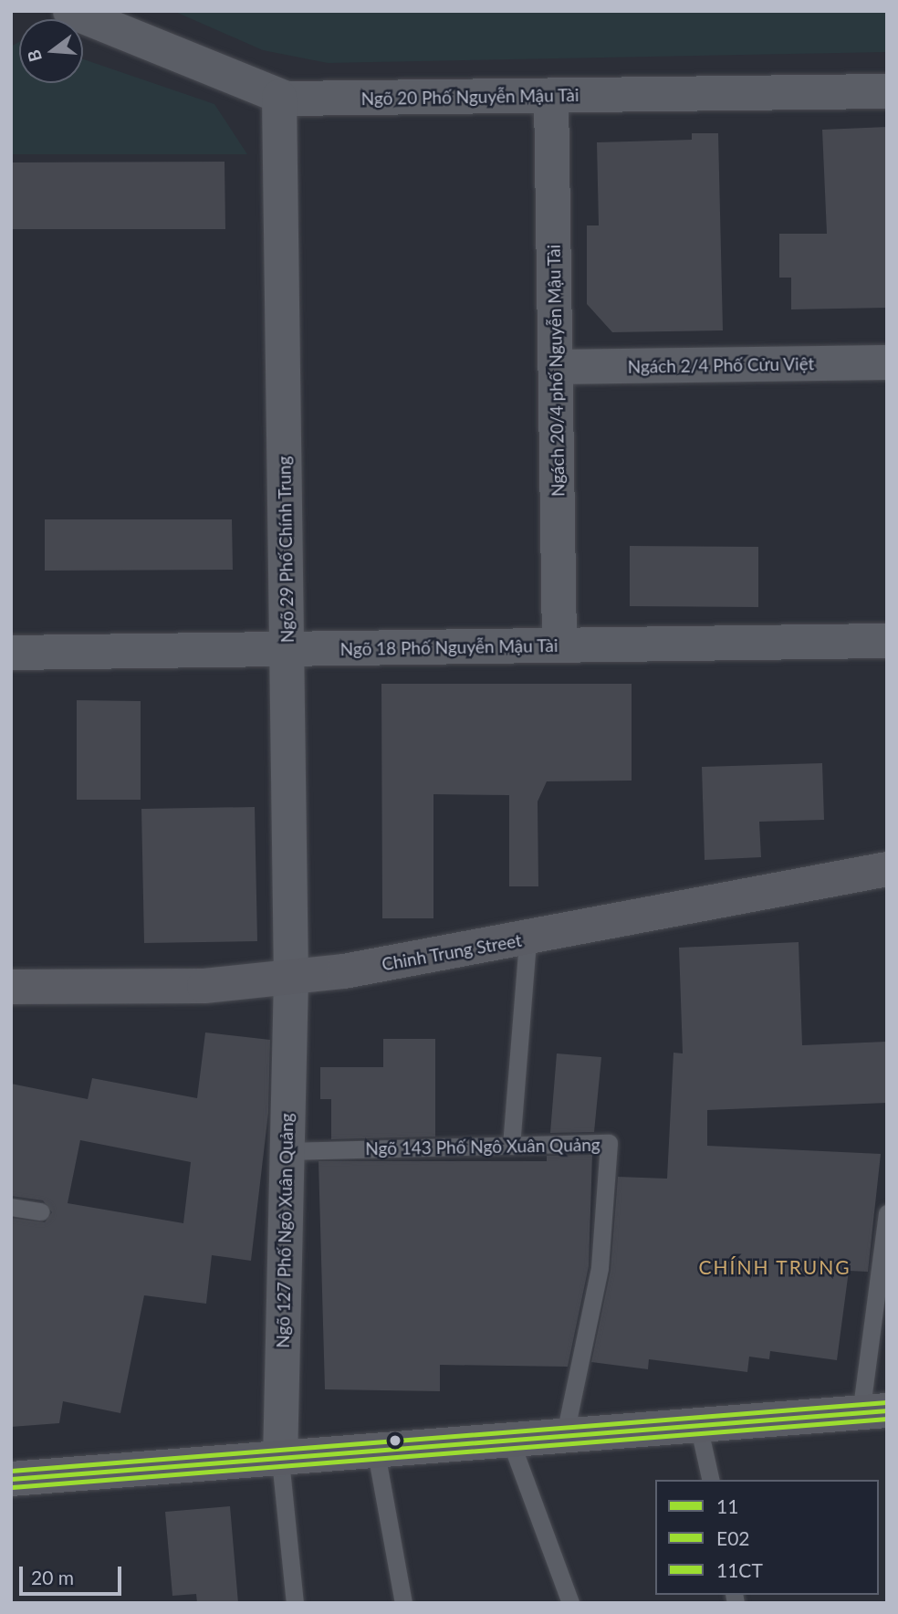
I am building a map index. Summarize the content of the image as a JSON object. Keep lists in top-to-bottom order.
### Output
{
  "streets": {
    "street": [
      "Ngõ 20 Phố Nguyễn Mậu Tài",
      "Ngách 2/4 Phố Cửu Việt",
      "Ngách 20/4 phố Nguyễn Mậu Tài",
      "Ngõ 29 Phố Chính Trung",
      "Ngõ 18 Phố Nguyễn Mậu Tài",
      "Chinh Trung Street",
      "Ngõ 127 Phố Ngô Xuân Quảng"
    ],
    "lane": ["Ngõ 143 Phố Ngô Xuân Quảng"]
  },
  "crossings": [
    ["Ngõ 20 Phố Nguyễn Mậu Tài", "Ngách 20/4 phố Nguyễn Mậu Tài"],
    ["Ngõ 20 Phố Nguyễn Mậu Tài", "Ngõ 29 Phố Chính Trung"],
    ["Ngách 2/4 Phố Cửu Việt", "Ngách 20/4 phố Nguyễn Mậu Tài"],
    ["Ngách 20/4 phố Nguyễn Mậu Tài", "Ngõ 18 Phố Nguyễn Mậu Tài"],
    ["Ngõ 29 Phố Chính Trung", "Ngõ 18 Phố Nguyễn Mậu Tài"],
    ["Ngõ 29 Phố Chính Trung", "Chinh Trung Street"],
    ["Ngõ 29 Phố Chính Trung", "Ngõ 127 Phố Ngô Xuân Quảng"],
    ["Chinh Trung Street", "Ngõ 127 Phố Ngô Xuân Quảng"],
    ["Ngõ 143 Phố Ngô Xuân Quảng", "Ngõ 127 Phố Ngô Xuân Quảng"]
  ],
  "districts": ["CHÍNH TRUNG"],
  "lines": ["transit line 11CT", "transit line 11", "transit line E02"],
  "legend": ["11", "E02", "11CT"],
  "scale_bar": "20 m",
  "north": "left"
}
